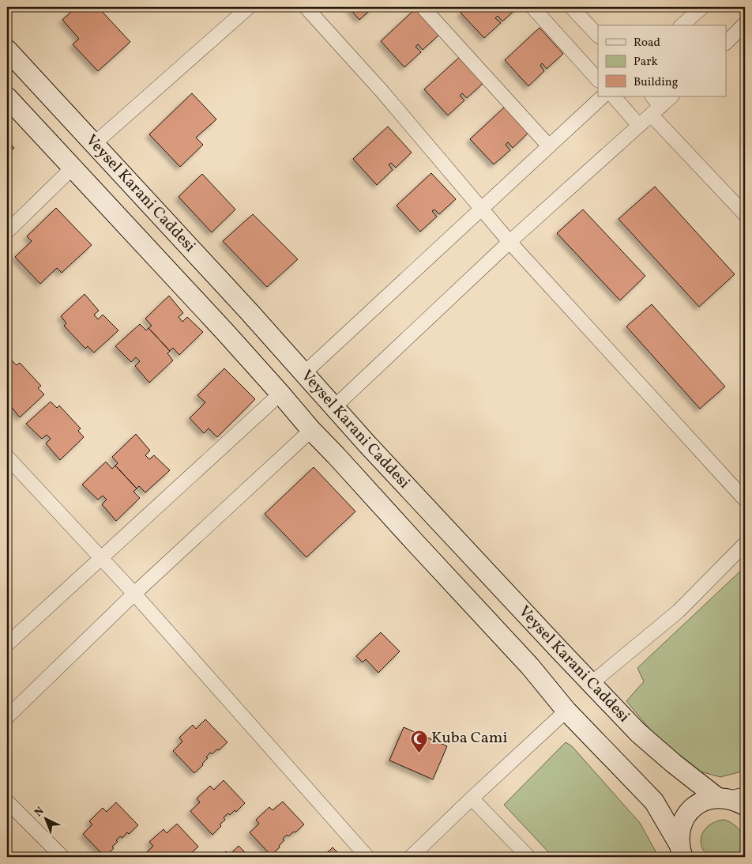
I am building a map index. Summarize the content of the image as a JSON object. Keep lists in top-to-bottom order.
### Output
{
  "streets": {
    "main road": ["Veysel Karani Caddesi"]
  },
  "places": {
    "mosque": ["Kuba Cami"]
  },
  "legend": ["Road", "Park", "Building"],
  "north": "top left"
}
